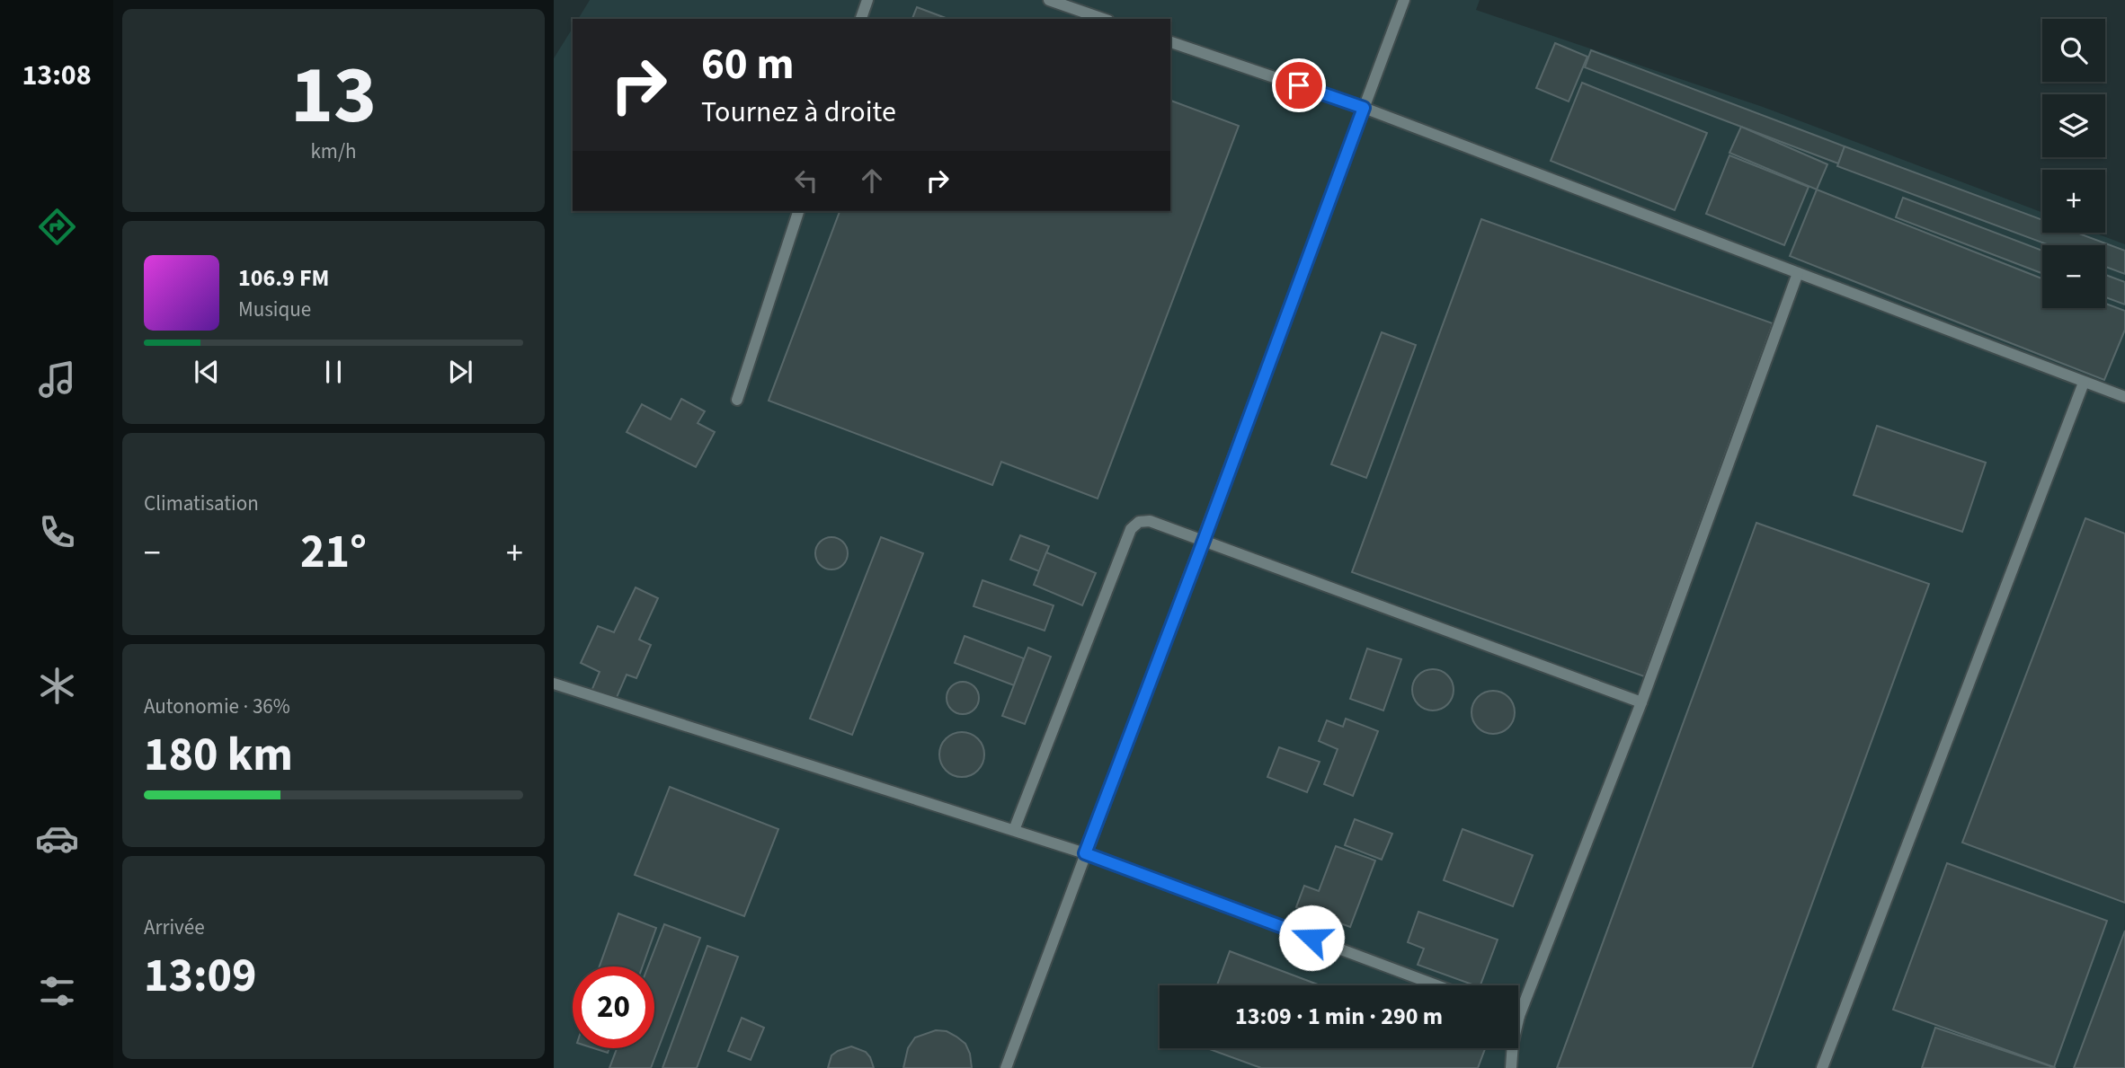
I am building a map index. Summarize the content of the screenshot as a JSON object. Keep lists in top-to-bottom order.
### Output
{
  "page": {
    "tabs": "13:08",
    "tile": [
      ["13", "km/h"],
      "Climatisation",
      ["Autonomie · 36%", "180 km"],
      ["Arrivée", "13:09"]
    ],
    "map_buttons": ["+", "−"],
    "turn": ["60 m", "Tournez à droite"],
    "song": ["106.9 FM", "Musique"],
    "heat": ["−", "21°", "+"],
    "limit": "20",
    "trip": "13:09 · 1 min · 290 m"
  }
}
